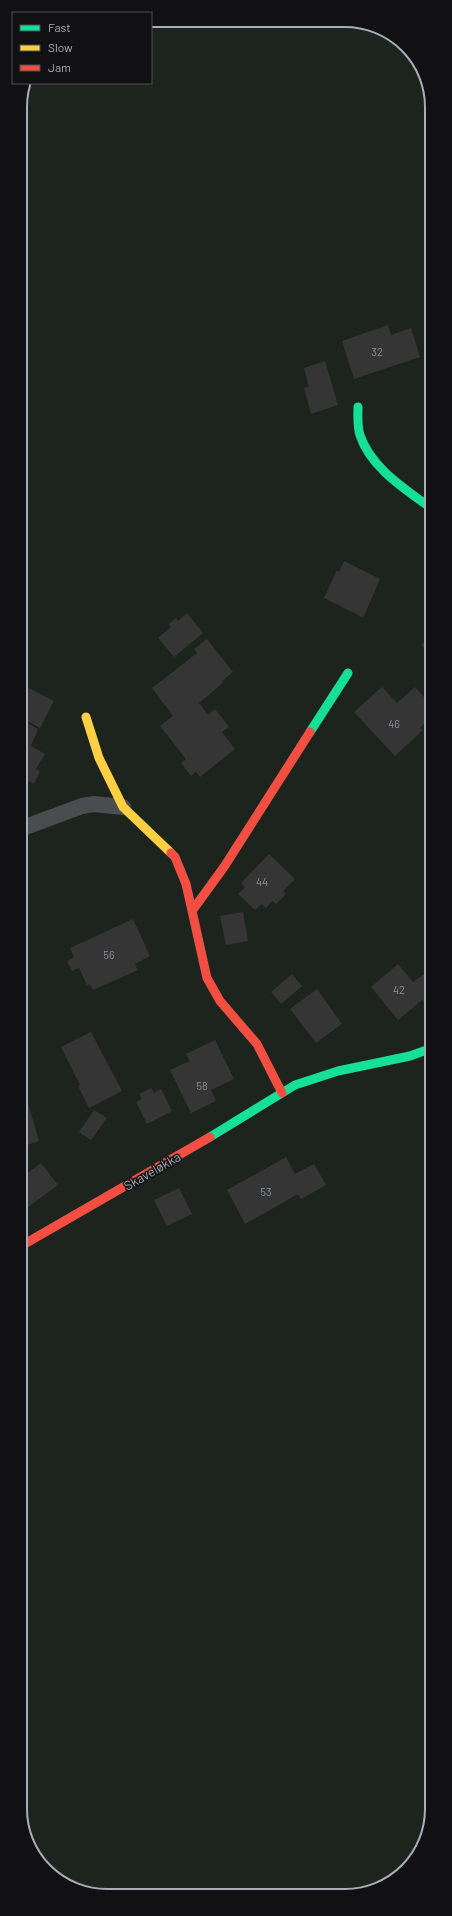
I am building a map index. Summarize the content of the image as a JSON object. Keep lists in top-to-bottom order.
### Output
{
  "streets": {
    "street": ["Skaveløkka"]
  },
  "house_numbers": [
    "32",
    "46",
    "44",
    "56",
    "42",
    "58",
    "53"
  ],
  "legend": ["Fast", "Slow", "Jam"]
}
